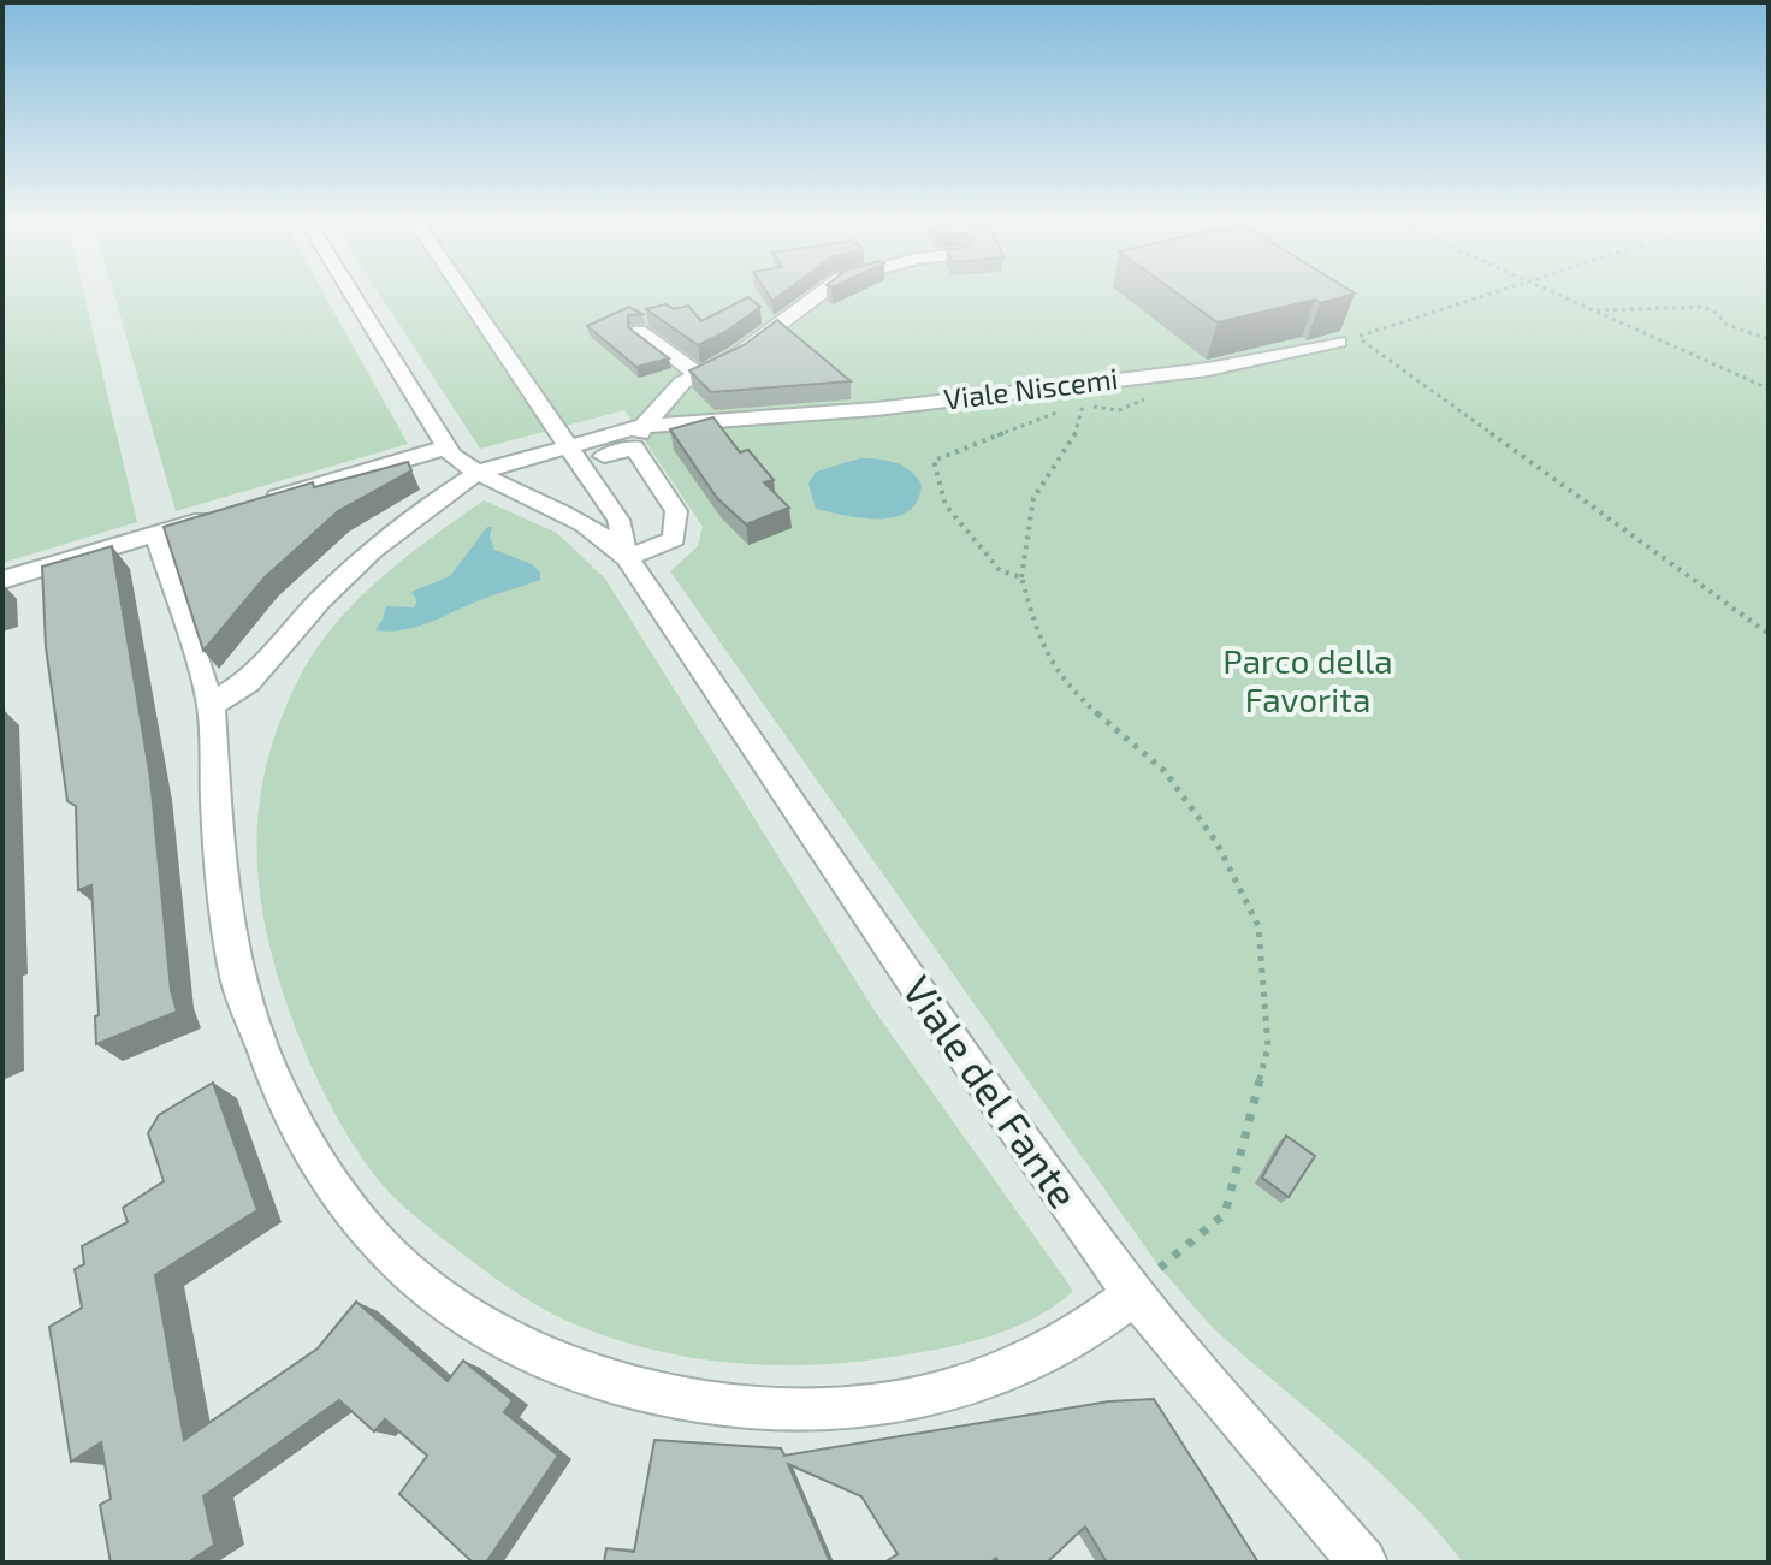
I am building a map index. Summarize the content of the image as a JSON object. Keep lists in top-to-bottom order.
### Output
{
  "streets": {
    "street": ["Viale Niscemi", "Viale del Fante"]
  },
  "parks": ["Parco della Favorita"]
}
